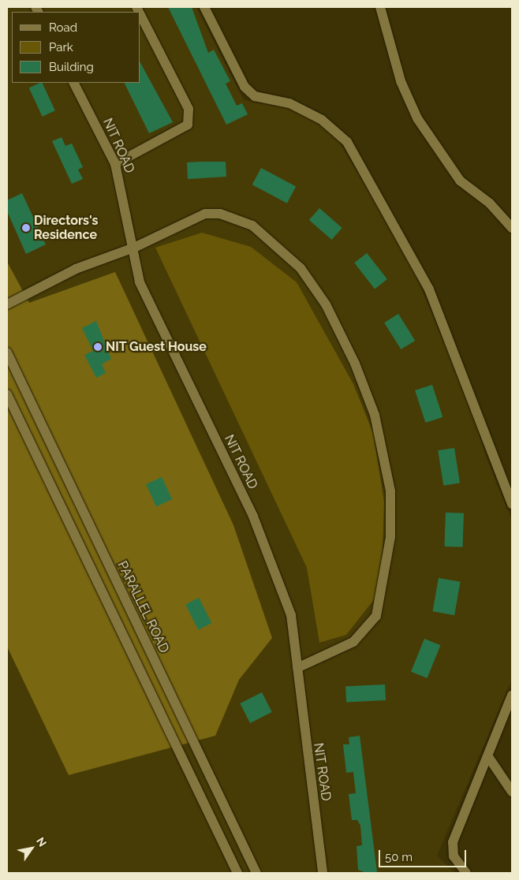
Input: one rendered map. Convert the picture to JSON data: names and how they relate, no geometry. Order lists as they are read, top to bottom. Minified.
{"streets":{"street":["NIT ROAD","PARALLEL ROAD"]},"places":["Directors's Residence","NIT Guest House"],"legend":["Road","Park","Building"],"scale_bar":"50 m","north":"top right"}
